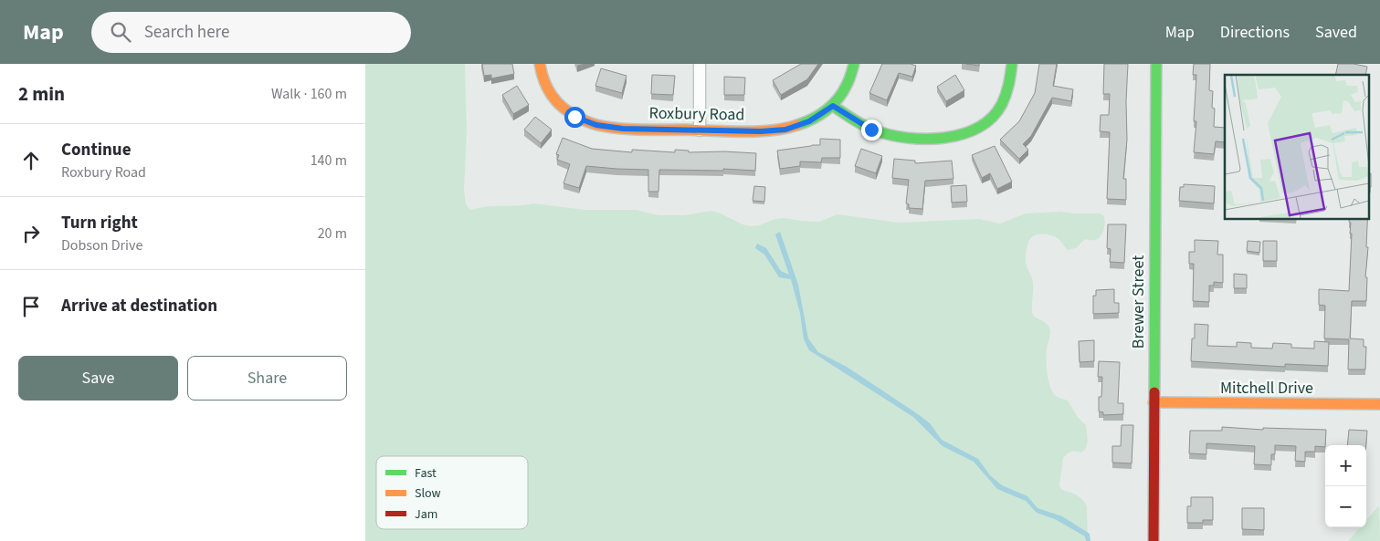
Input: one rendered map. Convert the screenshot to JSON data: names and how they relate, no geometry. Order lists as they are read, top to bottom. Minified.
{"streets":{"street":["Roxbury Road","Brewer Street","Mitchell Drive"]},"crossings":[["Brewer Street","Mitchell Drive"]],"legend":["Fast","Slow","Jam"],"page":{"header":"Map","search":"Search here","nav":["Map","Directions","Saved"],"heading":["2 min","Walk · 160 m"],"list":[["Continue","Roxbury Road","140 m"],["Turn right","Dobson Drive","20 m"],"Arrive at destination"],"buttons":["Save","Share"],"map_buttons":["+","−"]}}
